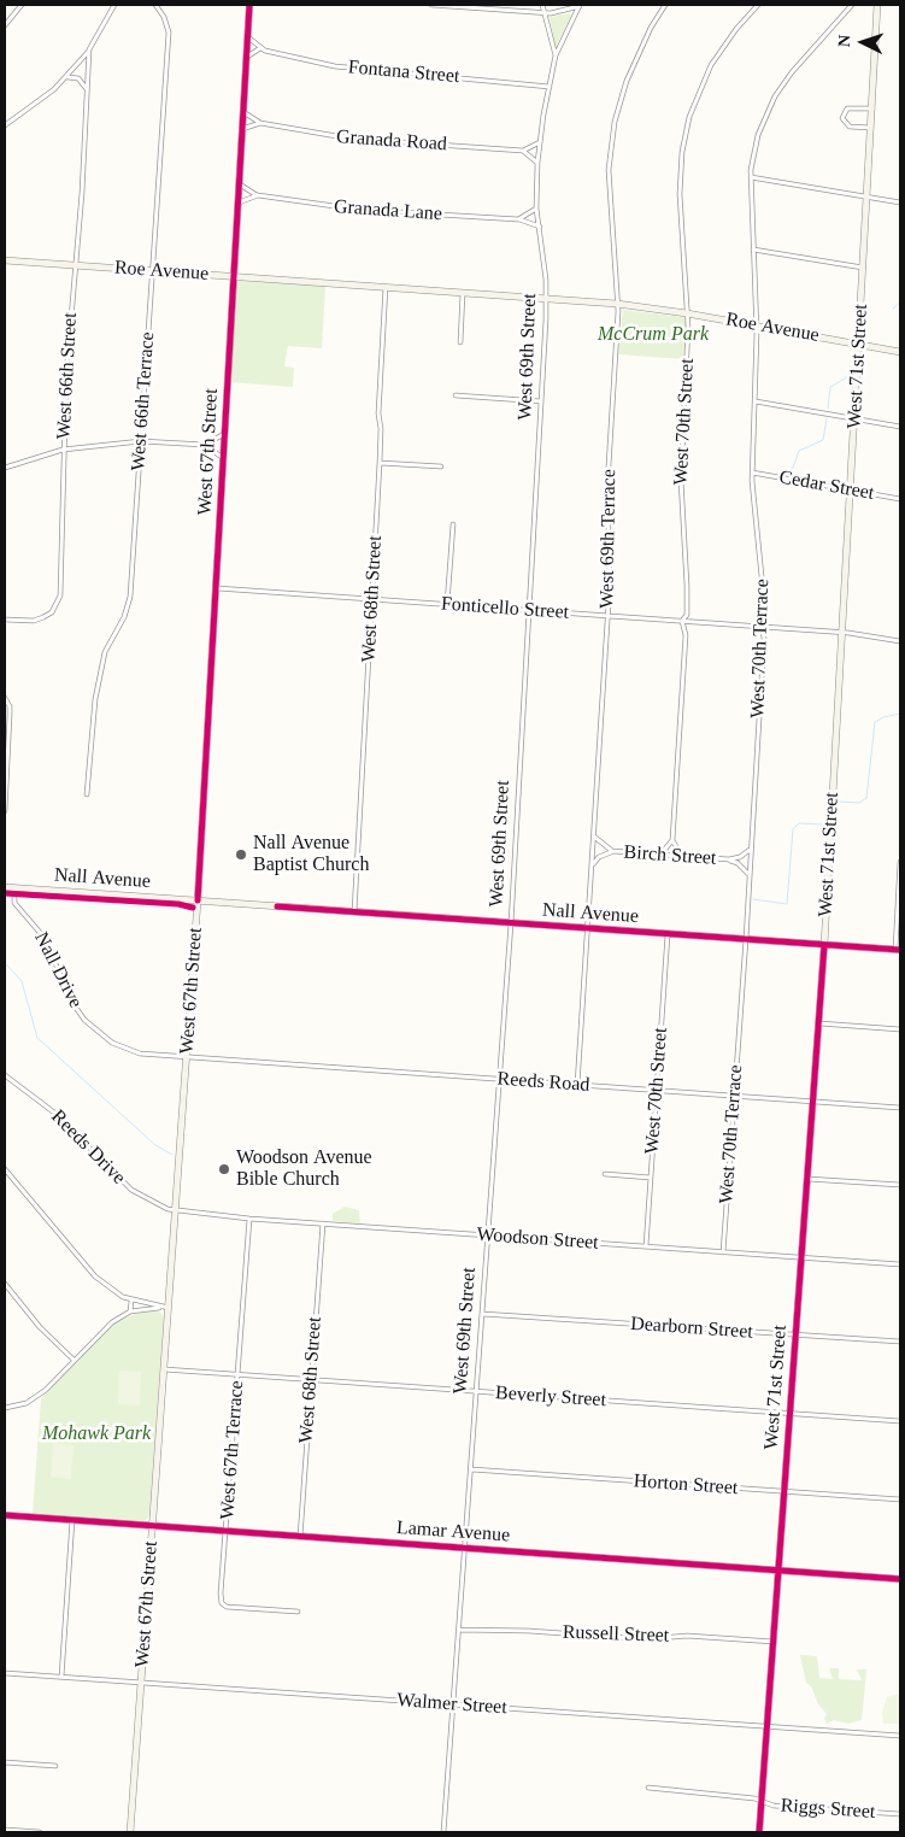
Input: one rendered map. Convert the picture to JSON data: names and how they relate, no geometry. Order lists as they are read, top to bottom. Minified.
{"streets":{"street":["Fontana Street","Granada Road","Granada Lane","Roe Avenue","West 69th Street","West 71st Street","West 66th Street","West 66th Terrace","West 70th Street","West 67th Street","Cedar Street","West 69th Terrace","West 68th Street","Fonticello Street","West 70th Terrace","Birch Street","Nall Avenue","Nall Drive","Reeds Road","Reeds Drive","Woodson Street","Dearborn Street","Beverly Street","West 67th Terrace","Horton Street","Lamar Avenue","Russell Street","Walmer Street","Riggs Street"]},"crossings":[["Fontana Street","West 69th Street"],["Fontana Street","West 67th Street"],["Granada Road","West 67th Street"],["Granada Lane","West 69th Street"],["Granada Lane","West 67th Street"],["Roe Avenue","West 69th Street"],["Roe Avenue","West 71st Street"],["Roe Avenue","West 66th Street"],["Roe Avenue","West 66th Terrace"],["Roe Avenue","West 70th Street"],["Roe Avenue","West 67th Street"],["Roe Avenue","West 69th Terrace"],["Roe Avenue","West 68th Street"],["Roe Avenue","West 70th Terrace"],["West 69th Street","Fonticello Street"],["West 69th Street","Nall Avenue"],["West 69th Street","Reeds Road"],["West 69th Street","Woodson Street"],["West 69th Street","Dearborn Street"],["West 69th Street","Beverly Street"],["West 69th Street","Horton Street"],["West 69th Street","Lamar Avenue"],["West 69th Street","Russell Street"],["West 69th Street","Walmer Street"],["West 71st Street","Cedar Street"],["West 71st Street","Fonticello Street"],["West 71st Street","Nall Avenue"],["West 71st Street","Reeds Road"],["West 71st Street","Woodson Street"],["West 71st Street","Dearborn Street"],["West 71st Street","Beverly Street"],["West 71st Street","Horton Street"],["West 71st Street","Lamar Avenue"],["West 71st Street","Russell Street"],["West 71st Street","Walmer Street"],["West 71st Street","Riggs Street"],["West 70th Street","Fonticello Street"],["West 70th Street","Nall Avenue"],["West 70th Street","Reeds Road"],["West 70th Street","Woodson Street"],["West 67th Street","Fonticello Street"],["West 67th Street","Nall Avenue"],["West 67th Street","Nall Drive"],["West 67th Street","Reeds Road"],["West 67th Street","Reeds Drive"],["West 67th Street","Woodson Street"],["West 67th Street","Beverly Street"],["West 67th Street","Lamar Avenue"],["West 67th Street","Walmer Street"],["Cedar Street","West 70th Terrace"],["West 69th Terrace","Fonticello Street"],["West 69th Terrace","Birch Street"],["West 69th Terrace","Nall Avenue"],["West 69th Terrace","Reeds Road"],["West 68th Street","Fonticello Street"],["West 68th Street","Nall Avenue"],["West 68th Street","Woodson Street"],["West 68th Street","Beverly Street"],["West 68th Street","Lamar Avenue"],["Fonticello Street","West 70th Terrace"],["West 70th Terrace","Birch Street"],["West 70th Terrace","Nall Avenue"],["West 70th Terrace","Reeds Road"],["West 70th Terrace","Woodson Street"],["Nall Avenue","Nall Drive"],["Nall Drive","Reeds Road"],["Reeds Drive","Woodson Street"],["Woodson Street","West 67th Terrace"],["Beverly Street","West 67th Terrace"],["West 67th Terrace","Lamar Avenue"]],"parks":["McCrum Park","Mohawk Park"],"places":["Nall Avenue Baptist Church","Woodson Avenue Bible Church"],"north":"left"}
